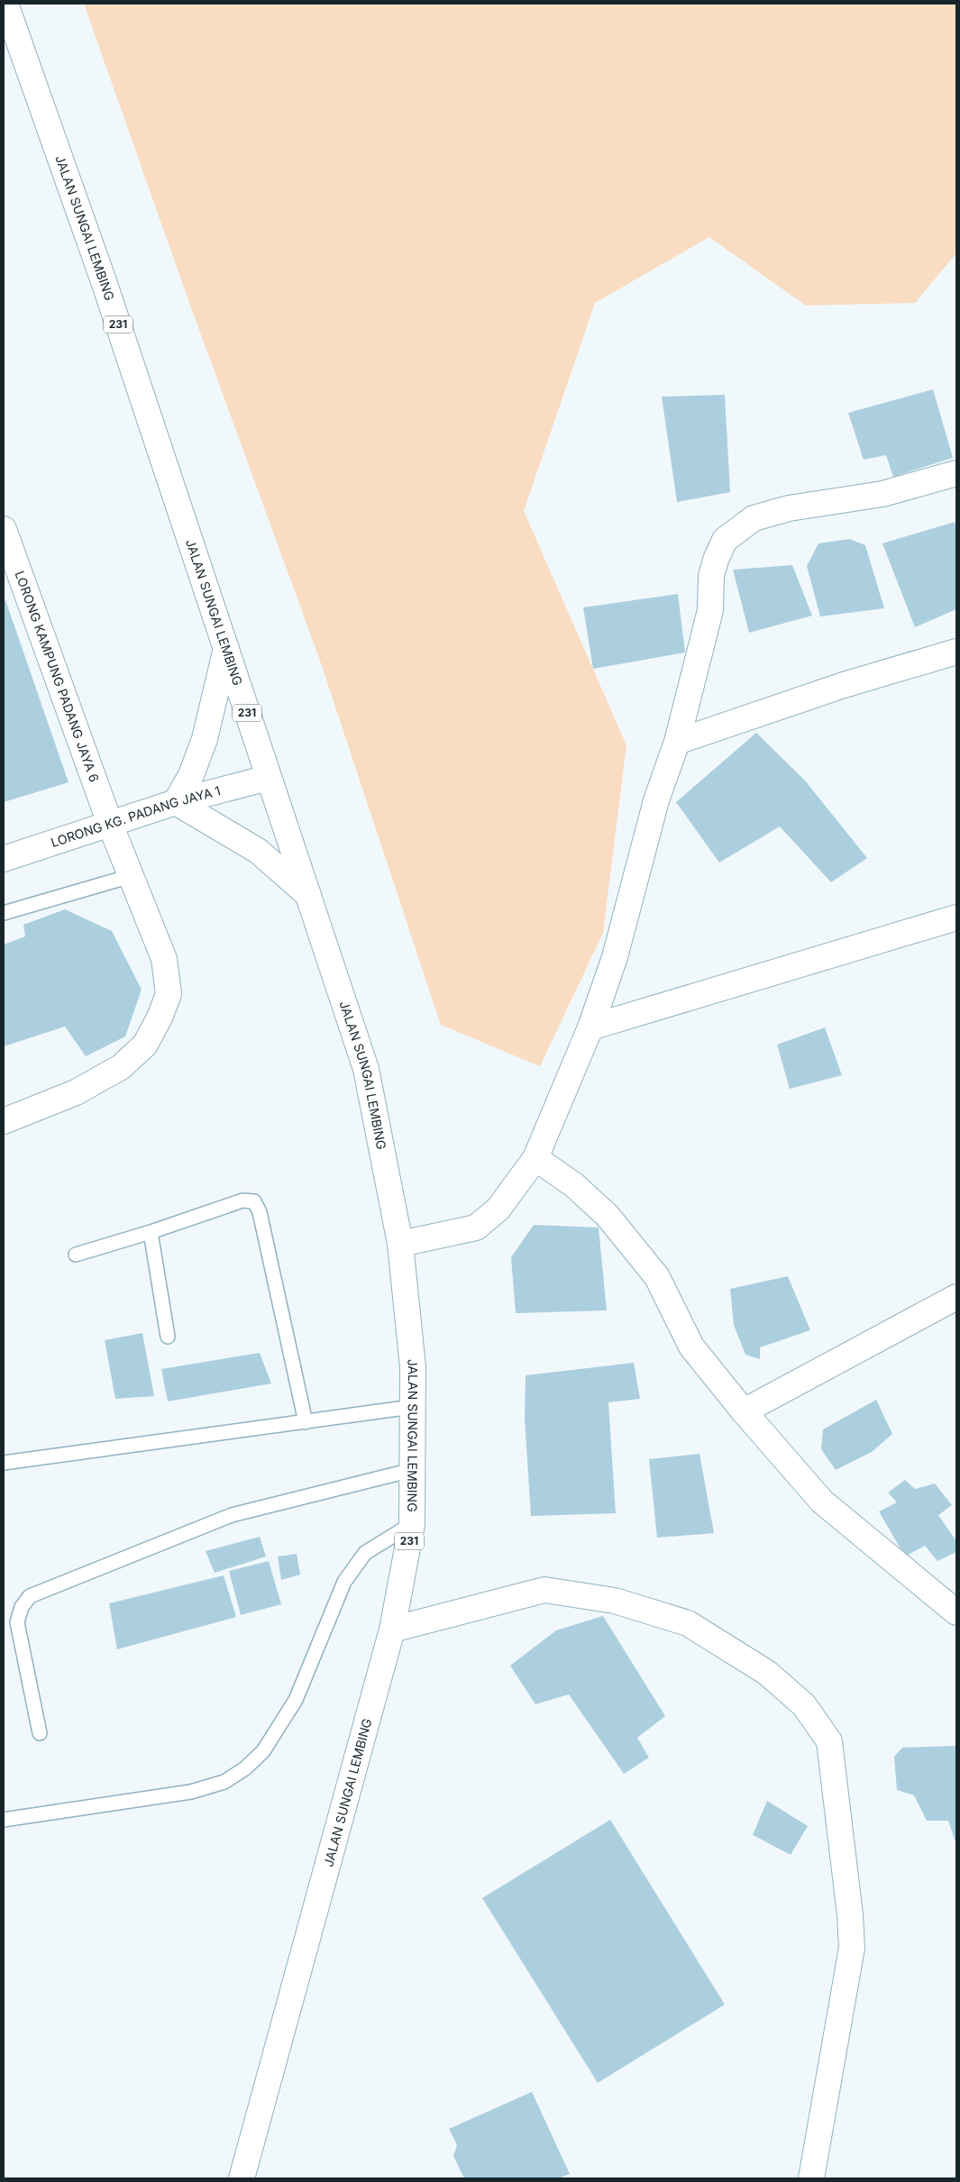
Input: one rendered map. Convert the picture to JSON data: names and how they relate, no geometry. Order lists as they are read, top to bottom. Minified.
{"streets":{"street":["JALAN SUNGAI LEMBING","231","LORONG KAMPUNG PADANG JAYA 6","LORONG KG. PADANG JAYA 1"]},"crossings":[["JALAN SUNGAI LEMBING","LORONG KG. PADANG JAYA 1"],["LORONG KAMPUNG PADANG JAYA 6","LORONG KG. PADANG JAYA 1"]]}
